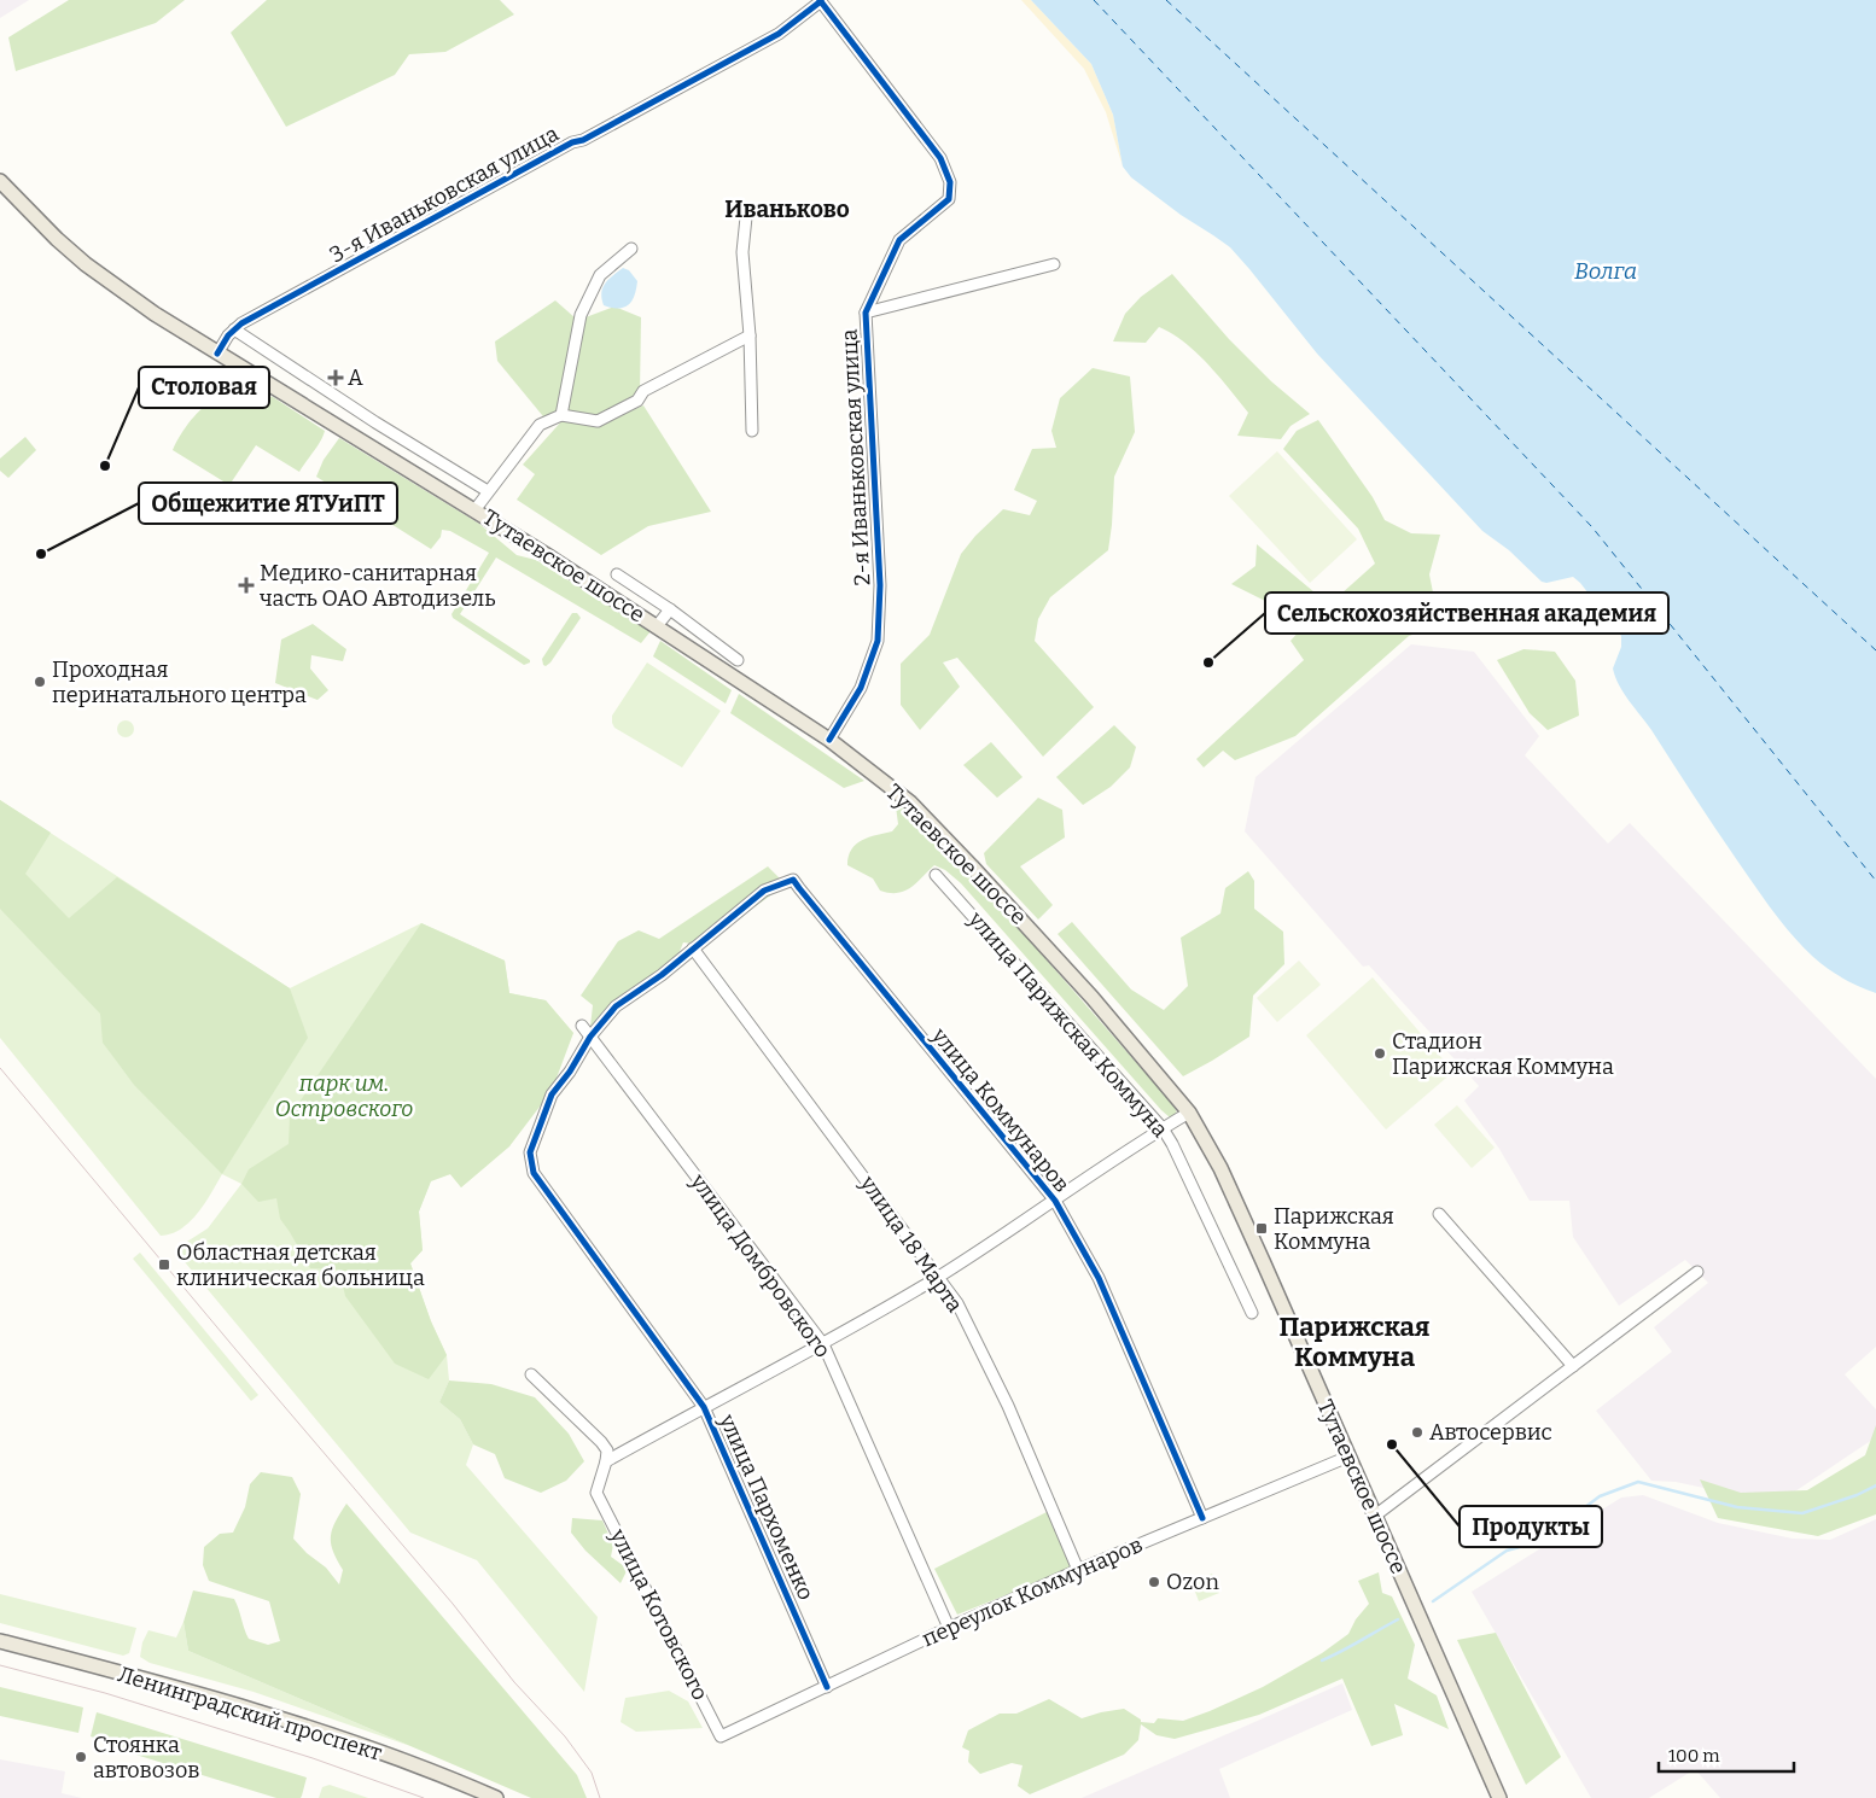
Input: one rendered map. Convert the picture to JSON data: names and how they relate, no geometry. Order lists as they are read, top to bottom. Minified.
{"streets":{"main road":["Тутаевское шоссе","Ленинградский проспект"],"street":["3-я Иваньковская улица","2-я Иваньковская улица","улица Парижская Коммуна","улица Коммунаров","улица 18 Марта","улица Домбровского","улица Пархоменко","переулок Коммунаров","улица Котовского"]},"crossings":[["3-я Иваньковская улица","2-я Иваньковская улица"],["3-я Иваньковская улица","Тутаевское шоссе"],["2-я Иваньковская улица","Тутаевское шоссе"],["Тутаевское шоссе","переулок Коммунаров"],["улица Коммунаров","улица 18 Марта"],["улица Коммунаров","переулок Коммунаров"],["улица 18 Марта","переулок Коммунаров"],["улица Домбровского","улица Пархоменко"],["улица Домбровского","переулок Коммунаров"],["улица Пархоменко","переулок Коммунаров"],["переулок Коммунаров","улица Котовского"]],"districts":["Иваньково","Парижская Коммуна"],"water":["Волга"],"parks":["парк им. Островского"],"places":{"health":["А","Медико-санитарная часть ОАО Автодизель"],"other":["Столовая","Общежитие ЯТУиПТ","Сельскохозяйственная академия","Проходная перинатального центра","Стадион Парижская Коммуна","Автосервис","Продукты","Ozon","Стоянка автовозов"],"transit":["Парижская Коммуна","Областная детская клиническая больница"]},"scale_bar":"100 m"}
